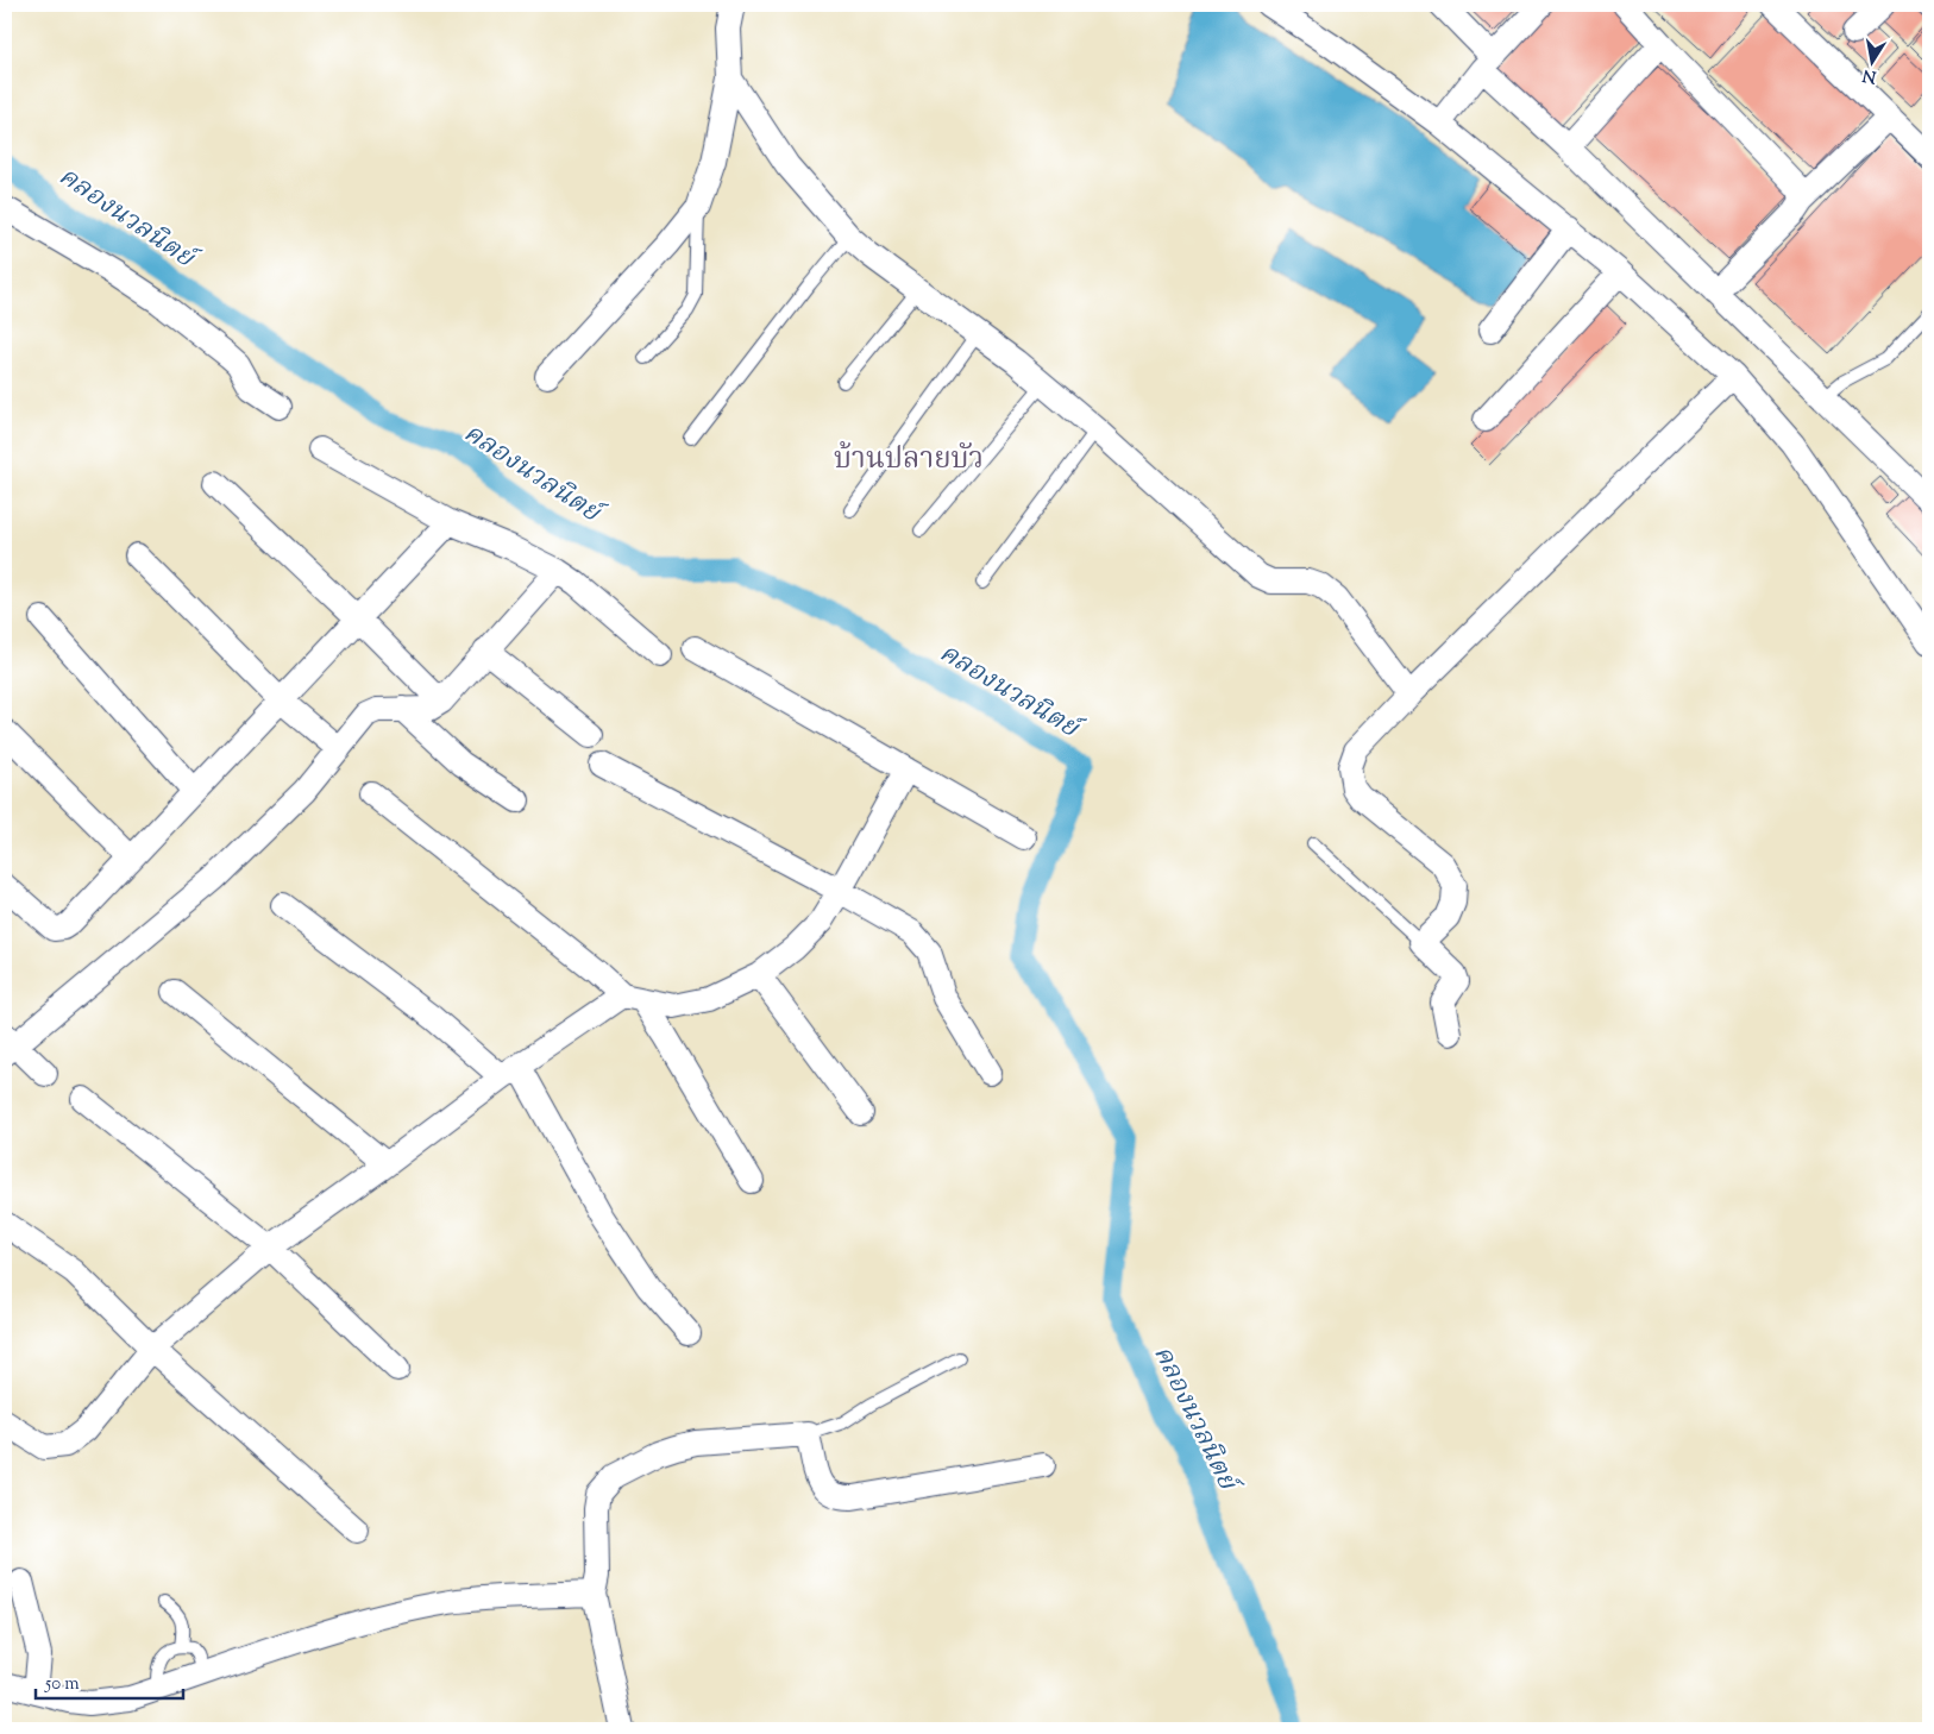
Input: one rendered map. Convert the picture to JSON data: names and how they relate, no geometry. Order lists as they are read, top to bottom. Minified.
{"districts":["บ้านปลายบัว"],"water":["คลองนวลนิตย์"],"scale_bar":"50 m","north":"bottom"}
